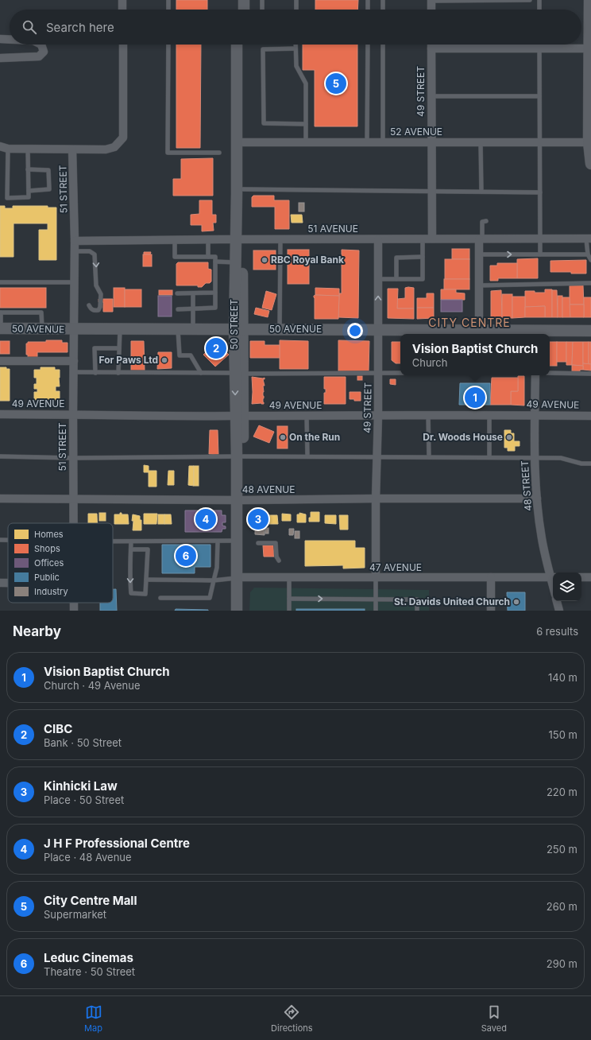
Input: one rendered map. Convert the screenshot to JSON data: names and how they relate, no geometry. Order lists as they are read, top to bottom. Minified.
{"streets":{"main road":["50 STREET","50 AVENUE"],"street":["49 STREET","52 AVENUE","51 STREET","51 AVENUE","49 AVENUE","48 STREET","48 AVENUE","47 AVENUE"]},"crossings":[["49 STREET","52 AVENUE"],["49 STREET","51 AVENUE"],["49 STREET","50 AVENUE"],["49 STREET","49 AVENUE"],["49 STREET","48 AVENUE"],["49 STREET","47 AVENUE"],["52 AVENUE","50 STREET"],["51 STREET","51 AVENUE"],["51 STREET","50 AVENUE"],["51 STREET","49 AVENUE"],["51 STREET","48 AVENUE"],["51 AVENUE","50 STREET"],["50 STREET","50 AVENUE"],["50 STREET","49 AVENUE"],["50 STREET","48 AVENUE"],["50 STREET","47 AVENUE"],["49 AVENUE","48 STREET"],["48 STREET","48 AVENUE"],["48 STREET","47 AVENUE"]],"districts":["CITY CENTRE"],"places":["RBC Royal Bank","For Paws Ltd","On the Run","Dr. Woods House","St. Davids United Church"],"legend":["Homes","Shops","Offices","Public","Industry"],"page":{"search":"Search here","pins":["5","2","1","3","4","6"],"popup":["Vision Baptist Church","Church"],"heading":["Nearby","6 results"],"list":[{"mark":"1","name":"Vision Baptist Church","note":"Church · 49 Avenue","value":"140 m"},{"mark":"2","name":"CIBC","note":"Bank · 50 Street","value":"150 m"},{"mark":"3","name":"Kinhicki Law","note":"Place · 50 Street","value":"220 m"},{"mark":"4","name":"J H F Professional Centre","note":"Place · 48 Avenue","value":"250 m"},{"mark":"5","name":"City Centre Mall","note":"Supermarket","value":"260 m"},{"mark":"6","name":"Leduc Cinemas","note":"Theatre · 50 Street","value":"290 m"}],"nav":["Map","Directions","Saved"]}}
